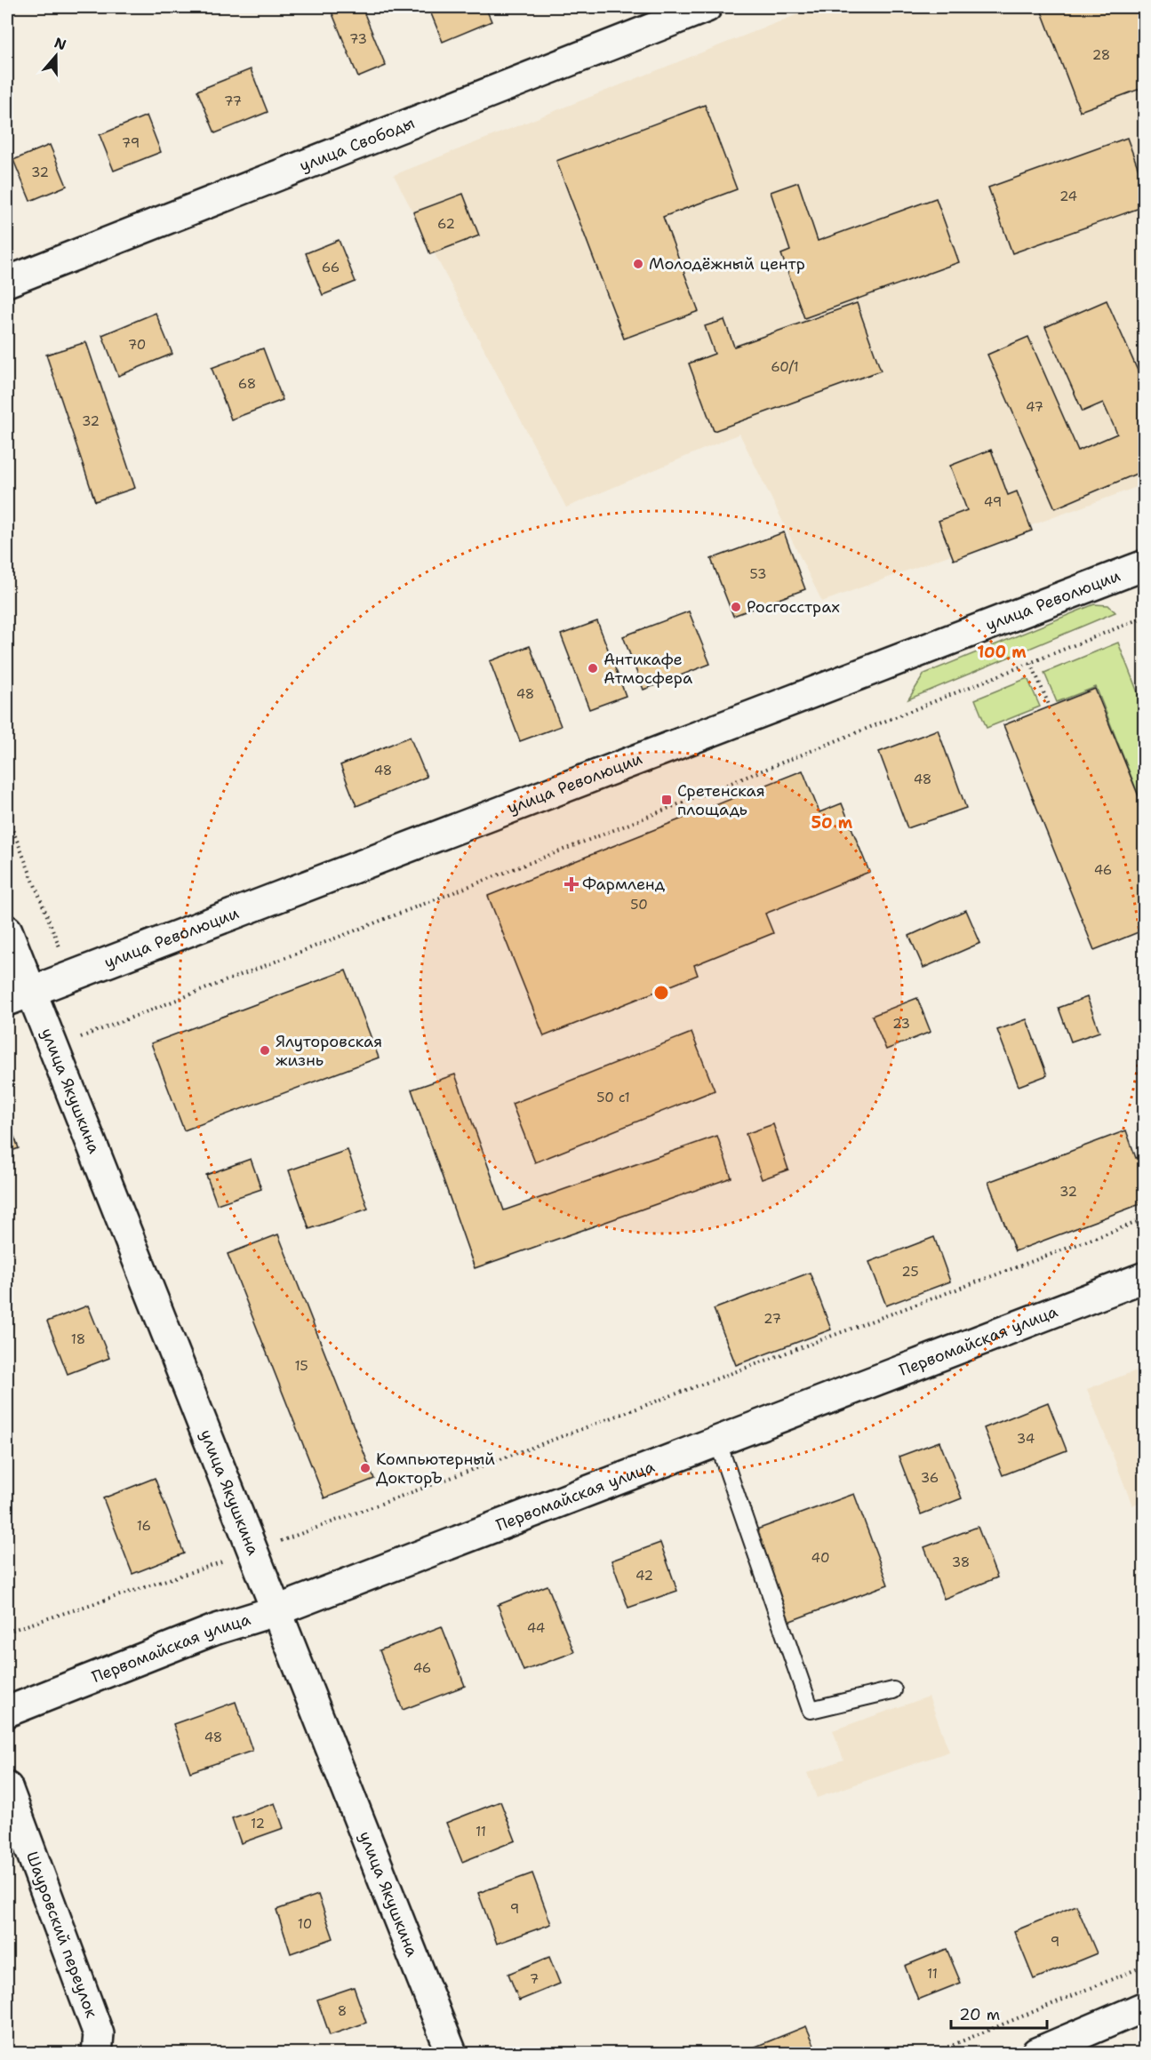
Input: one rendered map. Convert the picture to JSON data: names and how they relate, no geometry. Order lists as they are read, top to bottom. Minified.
{"streets":{"street":["улица Свободы","улица Революции","улица Якушкина","Первомайская улица","Шауровский переулок"]},"crossings":[["улица Революции","улица Якушкина"],["улица Якушкина","Первомайская улица"]],"places":{"other":["Молодёжный центр","Росгосстрах","Антикафе Атмосфера","Ялуторовская жизнь","Компьютерный ДокторЪ"],"transit":["Сретенская площадь"],"health":["Фармленд"]},"house_numbers":["73","28","77","79","32","24","62","66","70","60/1","68","47","32","49","53","48","48","48","46","50","23","50 с1","32","25","27","18","15","34","36","16","40","38","42","44","46","48","12","11","9","10","9","11","7","8"],"scale_bar":"20 m","north":"top","rings":["100 m","50 m"]}
